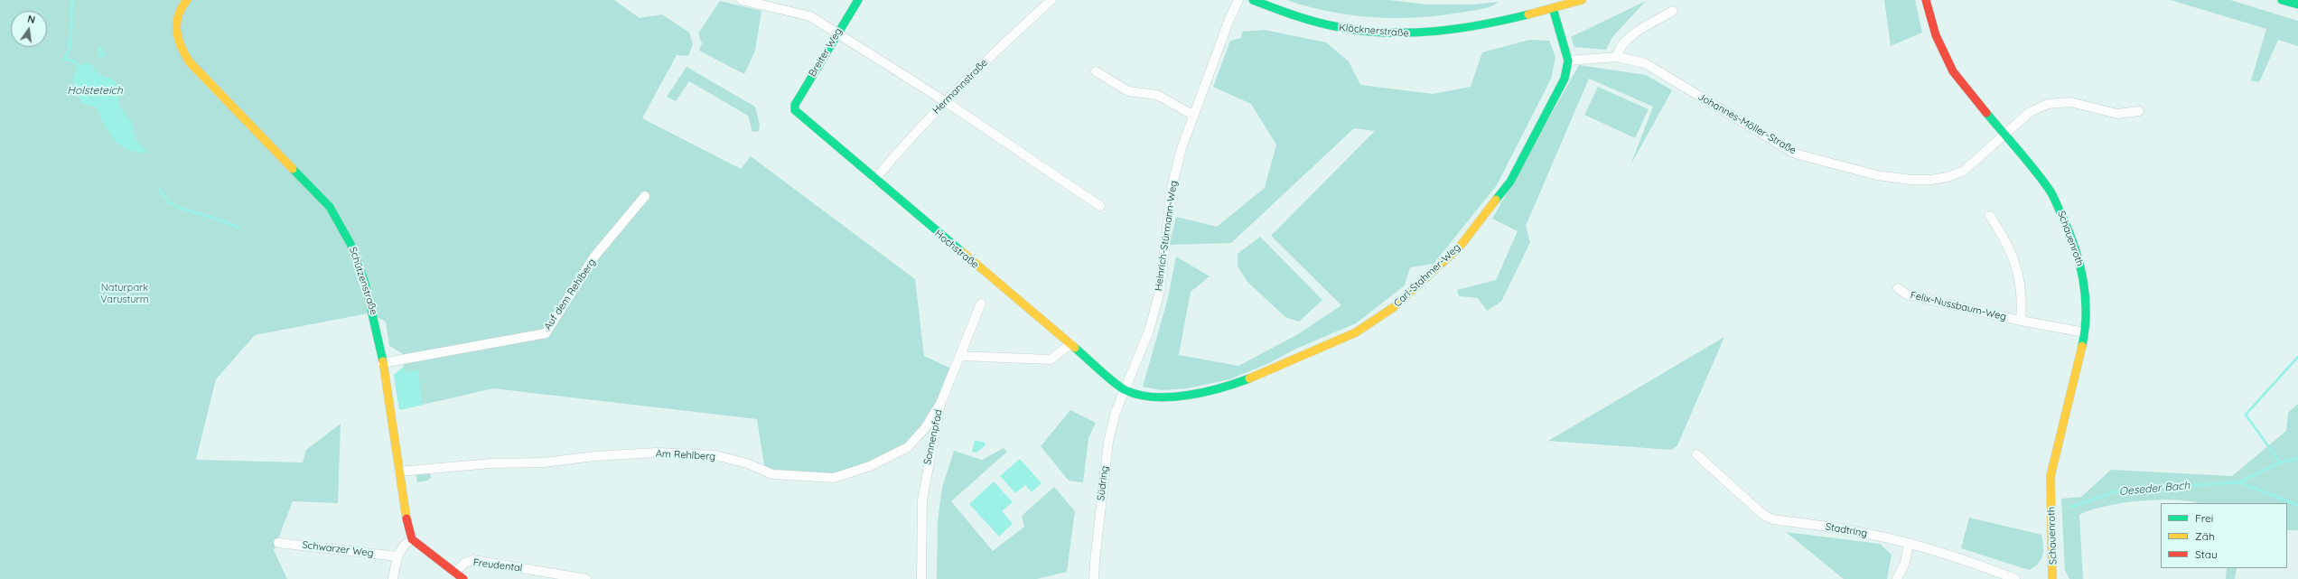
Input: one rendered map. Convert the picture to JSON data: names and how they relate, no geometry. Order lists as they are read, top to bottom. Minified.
{"streets":{"street":["Klöcknerstraße","Breiter Weg","Hermannstraße","Johannes-Möller-Straße","Heinrich-Stürmann-Weg","Schauenroth","Hochstraße","Carl-Stahmer-Weg","Schützenstraße","Auf dem Rehlberg","Felix-Nussbaum-Weg","Sonnenpfad","Am Rehlberg","Südring","Stadtring","Schwarzer Weg","Freudental"]},"crossings":[["Breiter Weg","Hochstraße"],["Hermannstraße","Hochstraße"],["Johannes-Möller-Straße","Schauenroth"],["Johannes-Möller-Straße","Carl-Stahmer-Weg"],["Heinrich-Stürmann-Weg","Hochstraße"],["Heinrich-Stürmann-Weg","Carl-Stahmer-Weg"],["Heinrich-Stürmann-Weg","Südring"],["Schauenroth","Felix-Nussbaum-Weg"],["Hochstraße","Carl-Stahmer-Weg"],["Hochstraße","Südring"],["Carl-Stahmer-Weg","Südring"],["Schützenstraße","Auf dem Rehlberg"],["Schützenstraße","Am Rehlberg"],["Sonnenpfad","Am Rehlberg"]],"water":["Holsteteich","Oeseder Bach"],"parks":["Naturpark Varusturm"],"legend":["Frei","Zäh","Stau"],"north":"top"}
